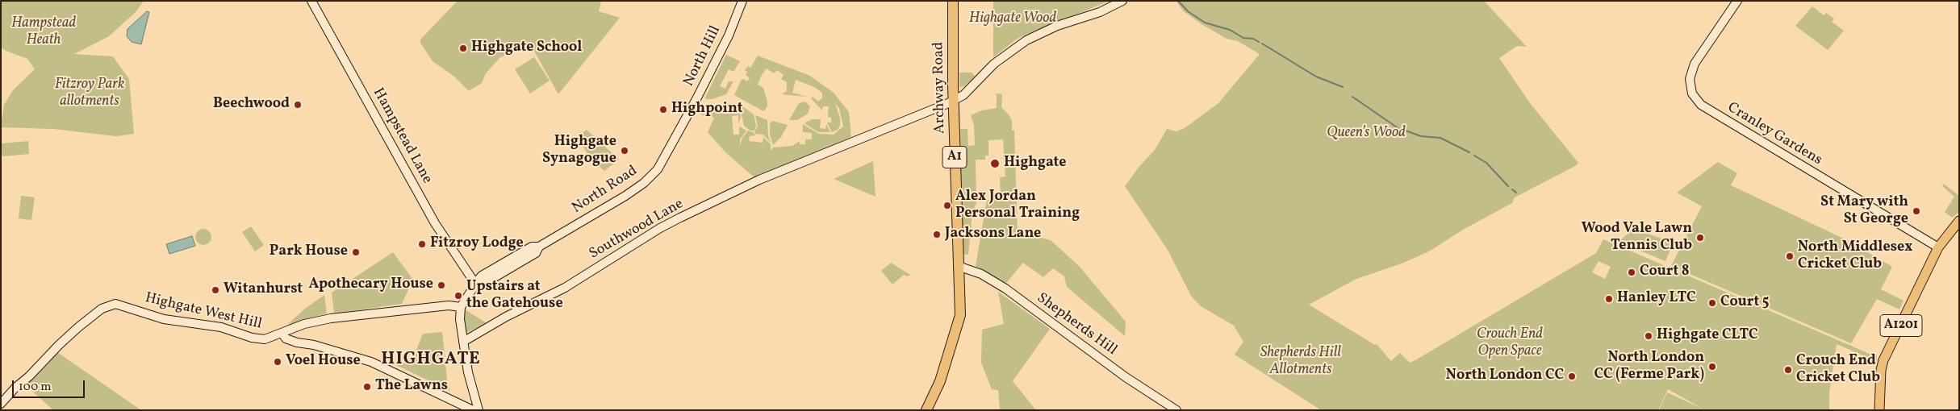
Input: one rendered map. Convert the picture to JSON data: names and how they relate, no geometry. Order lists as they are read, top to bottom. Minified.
{"streets":{"highway":["Archway Road","A1"],"main road":["North Hill","Cranley Gardens","Hampstead Lane","North Road","Southwood Lane","Highgate West Hill","Shepherds Hill","A1201"]},"crossings":[["North Hill","North Road"],["Archway Road","Southwood Lane"],["Archway Road","Shepherds Hill"],["Cranley Gardens","A1201"],["Hampstead Lane","North Road"]],"districts":["HIGHGATE"],"parks":["Highgate Wood","Hampstead Heath","Fitzroy Park allotments","Queen’s Wood","Crouch End Open Space","Shepherds Hill Allotments"],"places":["Highgate School","Beechwood","Highpoint","Highgate Synagogue","Highgate","Alex Jordan Personal Training","St Mary with St George","Jacksons Lane","Wood Vale Lawn Tennis Club","Fitzroy Lodge","Park House","North Middlesex Cricket Club","Court 8","Apothecary House","Witanhurst","Upstairs at the Gatehouse","Hanley LTC","Court 5","Highgate CLTC","Voel House","North London CC (Ferme Park)","Crouch End Cricket Club","North London CC","The Lawns"],"scale_bar":"100 m"}
